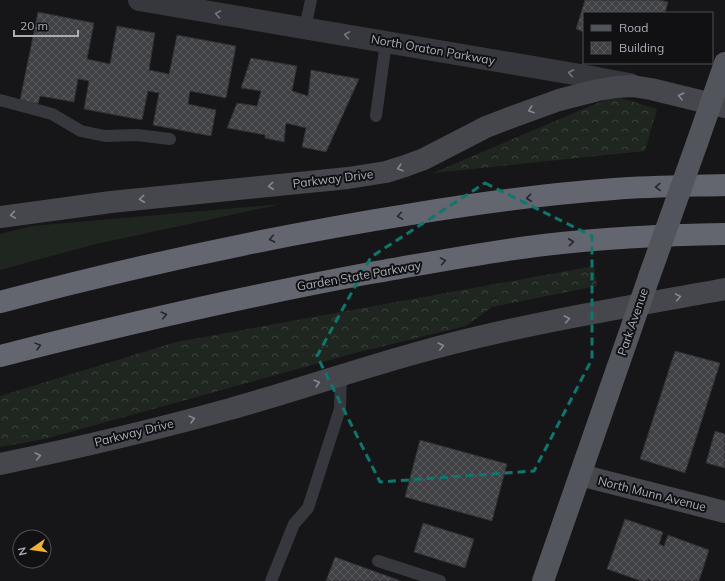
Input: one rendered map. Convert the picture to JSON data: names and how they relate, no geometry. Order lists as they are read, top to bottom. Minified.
{"streets":{"highway":["Garden State Parkway"],"main road":["North Oraton Parkway","Parkway Drive","Park Avenue","North Munn Avenue"]},"crossings":[["North Oraton Parkway","Parkway Drive"],["North Oraton Parkway","Park Avenue"],["Parkway Drive","Park Avenue"],["Park Avenue","North Munn Avenue"]],"one_way":["North Oraton Parkway"],"legend":["Road","Building"],"scale_bar":"20 m","north":"left"}
